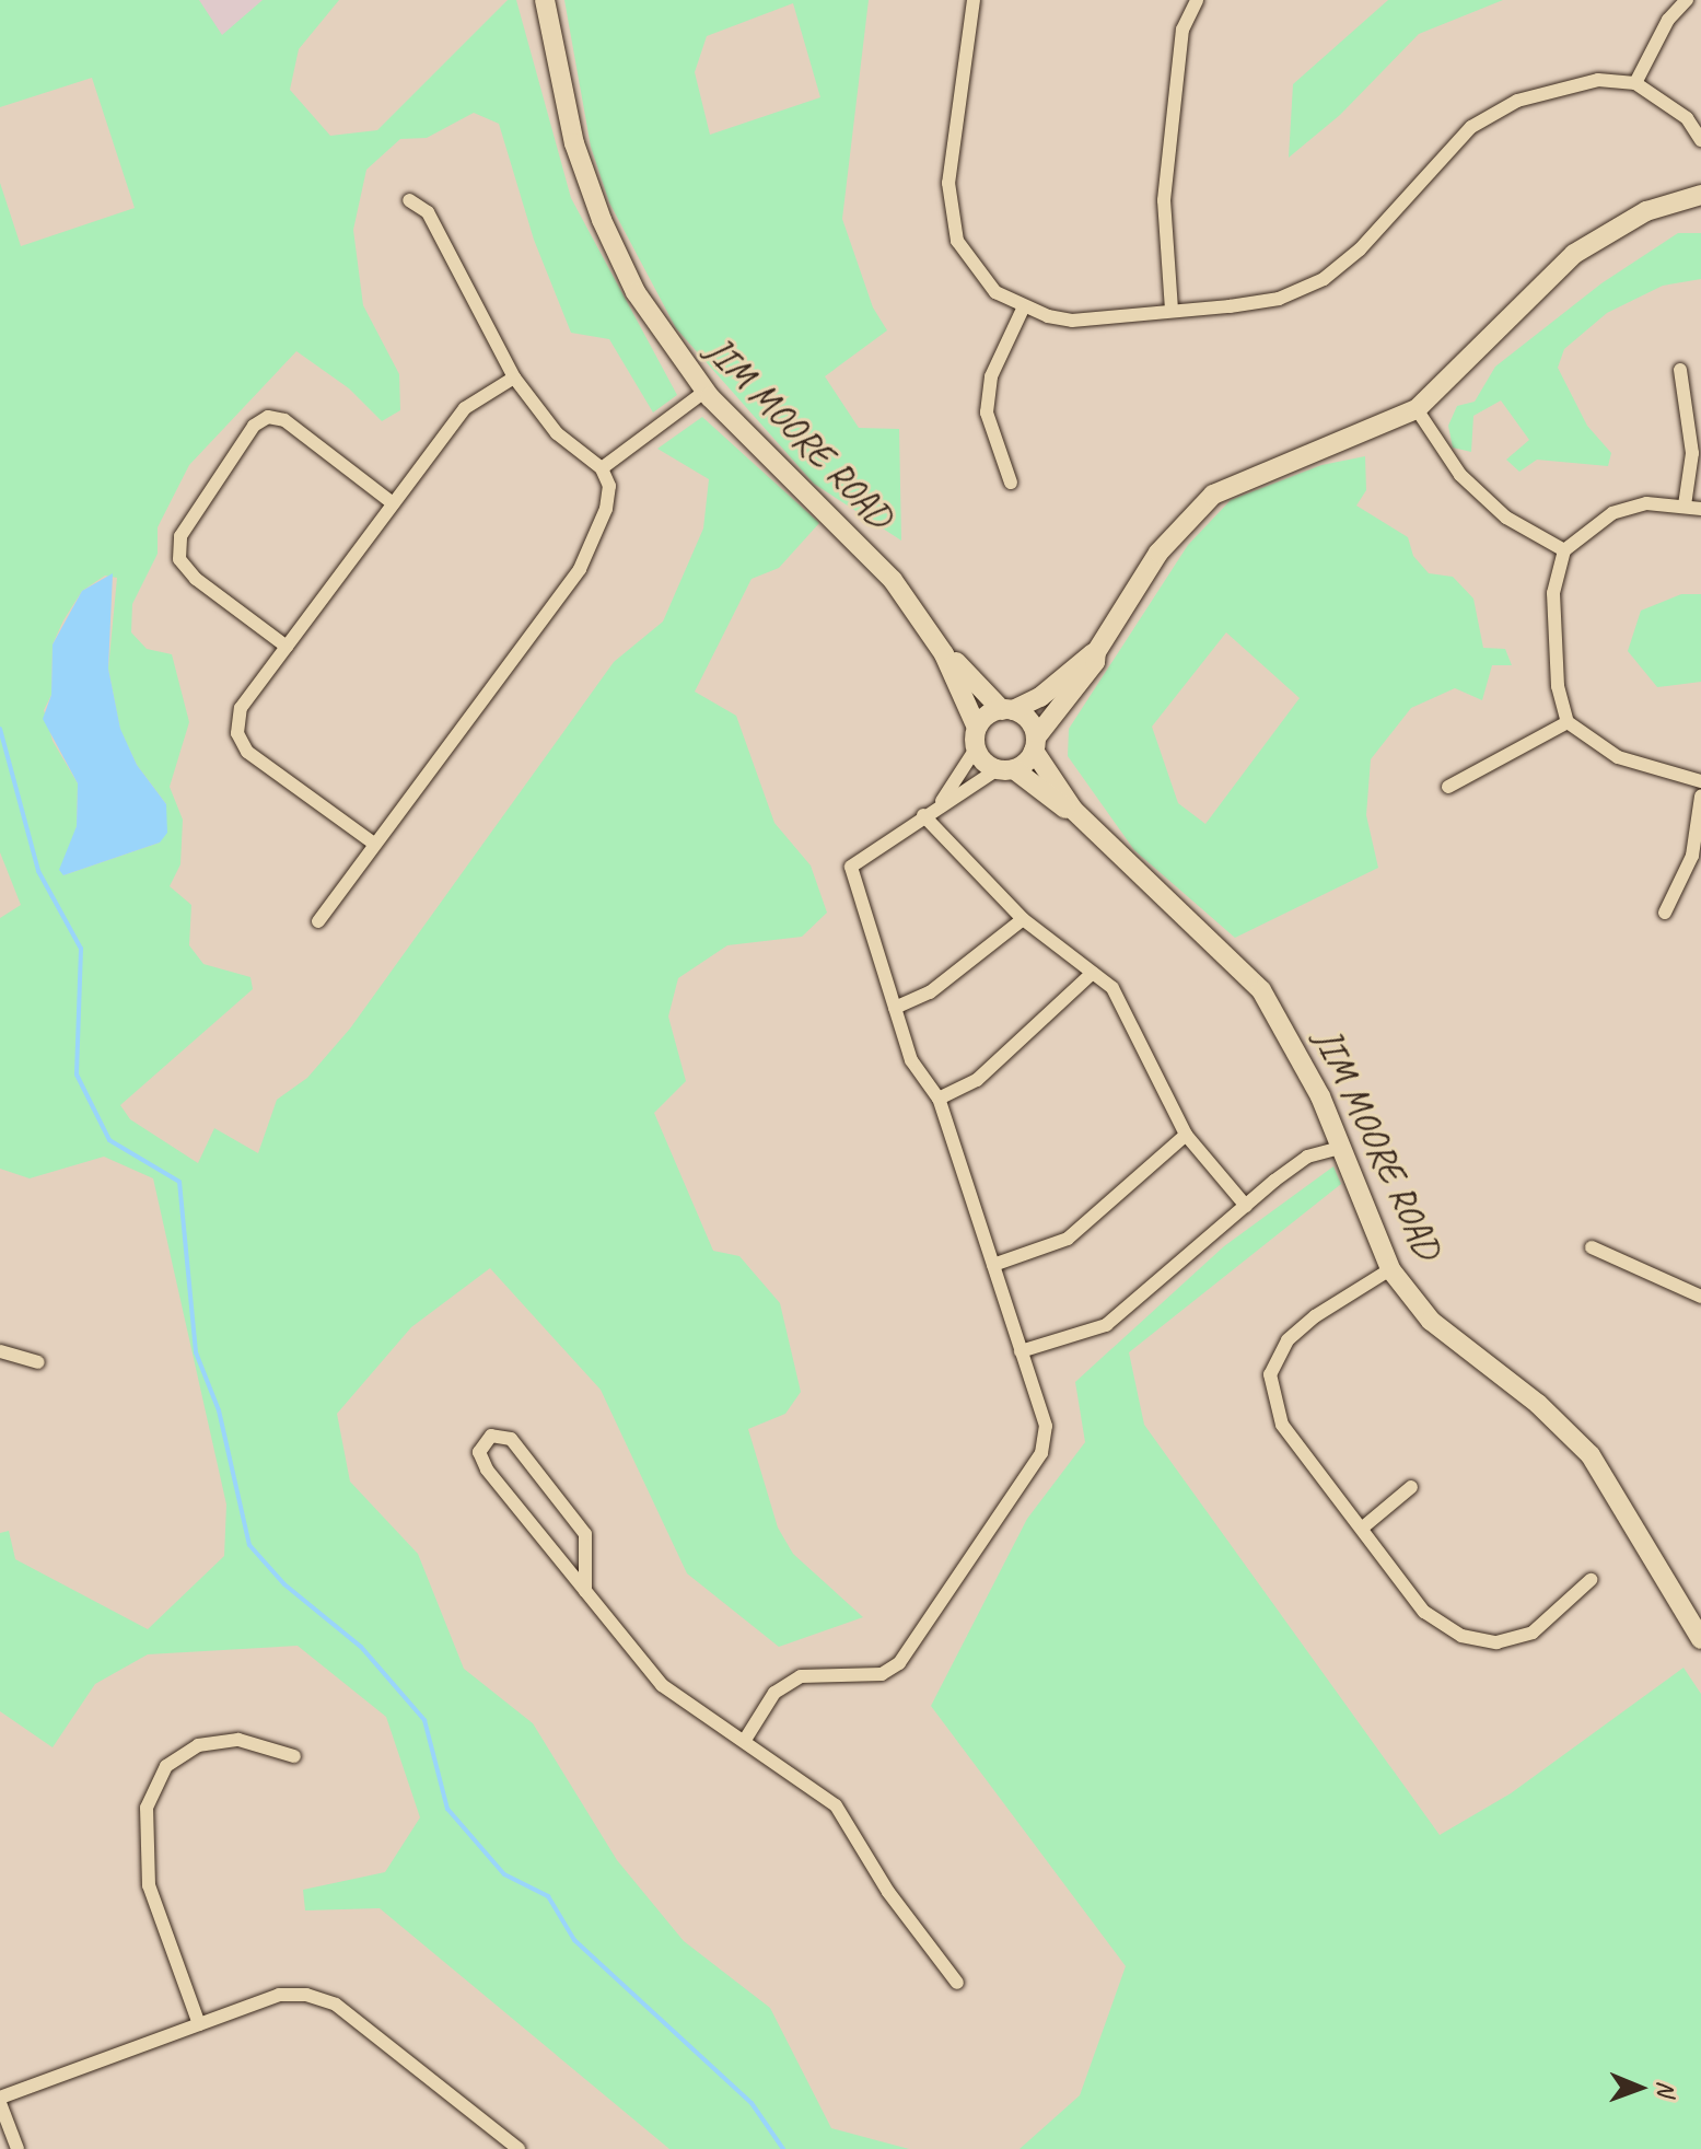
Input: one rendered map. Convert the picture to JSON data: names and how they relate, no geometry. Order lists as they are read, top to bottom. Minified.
{"streets":{"street":["JIM MOORE ROAD"]},"north":"right"}
